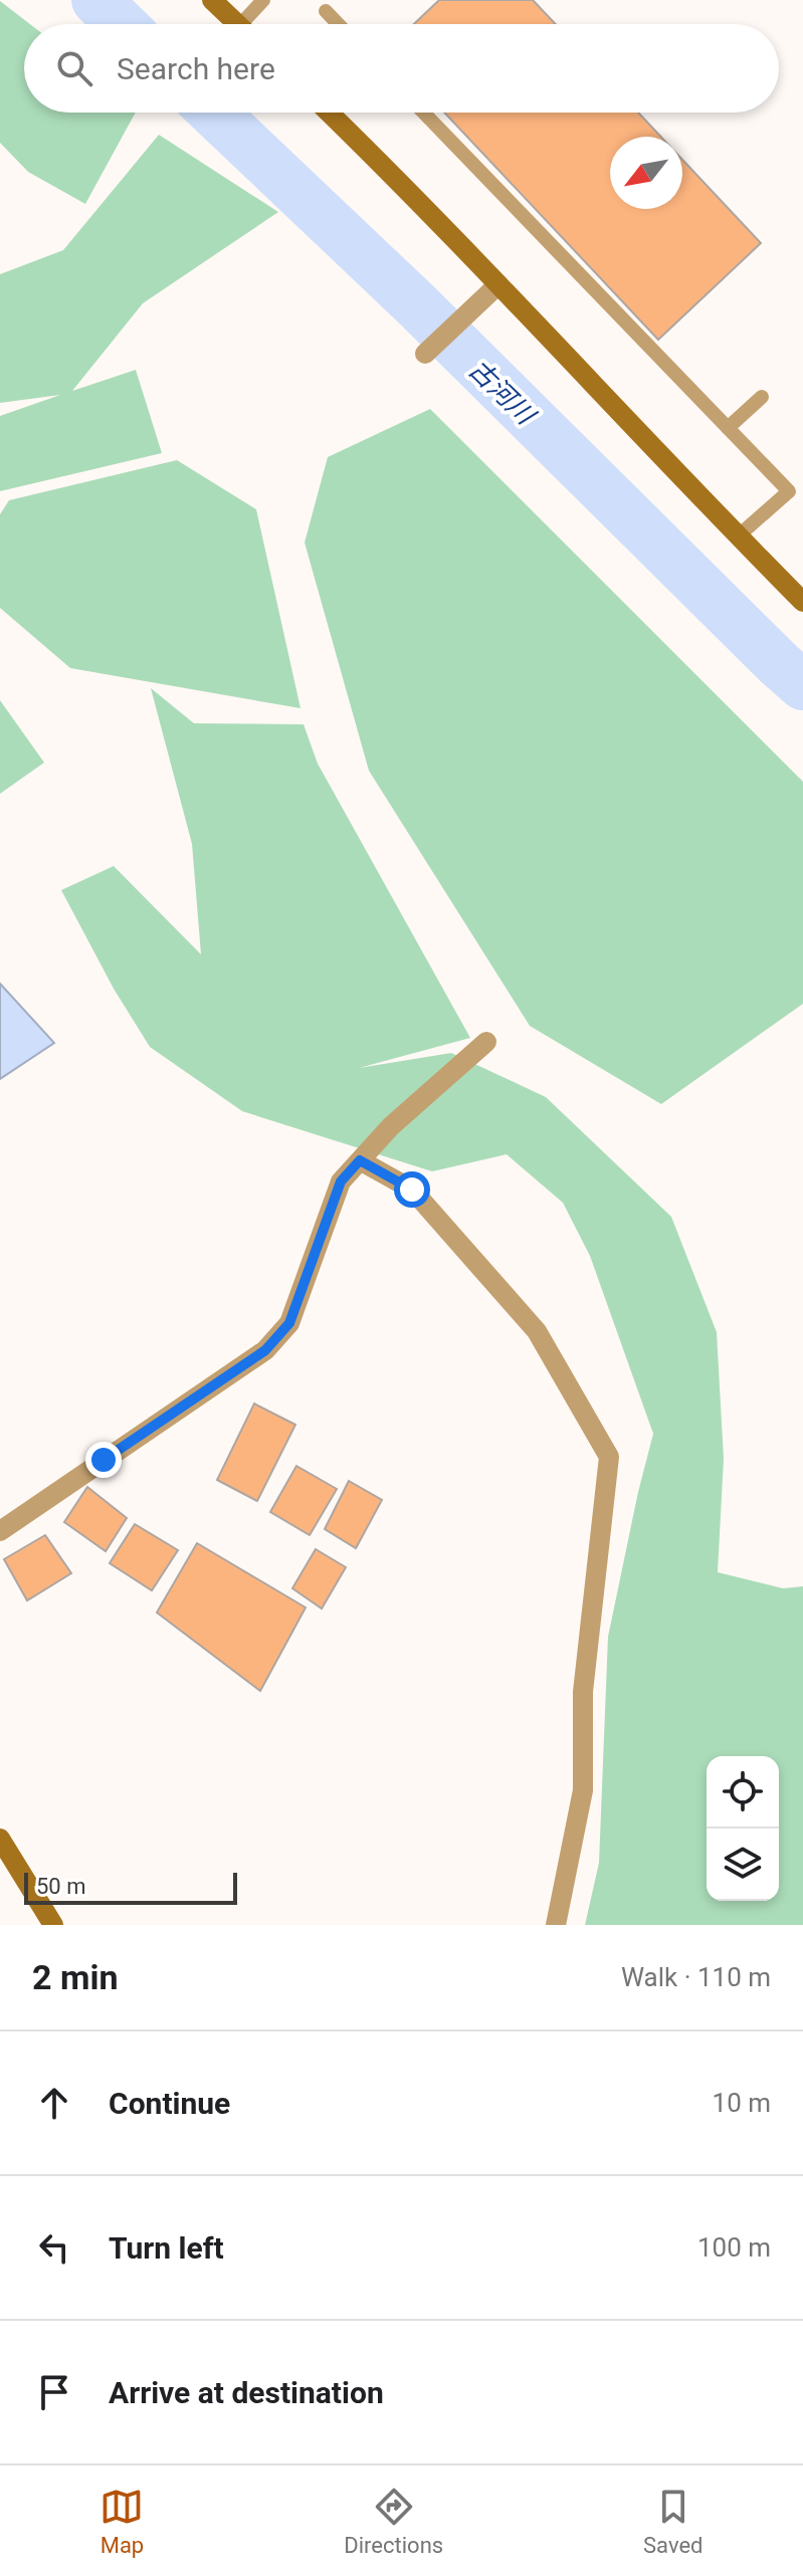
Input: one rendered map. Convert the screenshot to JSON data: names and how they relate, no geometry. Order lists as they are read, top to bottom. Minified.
{"water":["古河川"],"scale_bar":"50 m","north":"bottom left","page":{"search":"Search here","scale":"50 m","heading":["2 min","Walk · 110 m"],"list":[["Continue","10 m"],["Turn left","100 m"],"Arrive at destination"],"nav":["Map","Directions","Saved"]}}
